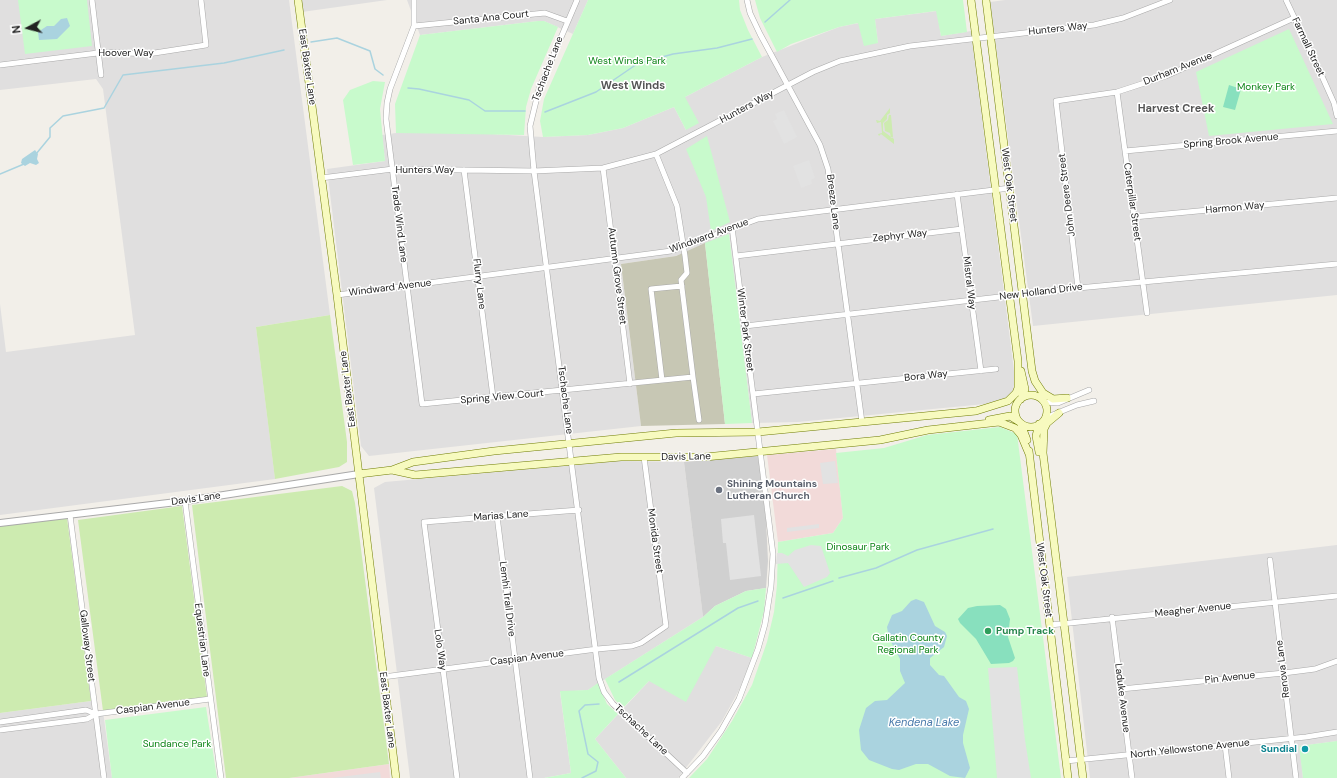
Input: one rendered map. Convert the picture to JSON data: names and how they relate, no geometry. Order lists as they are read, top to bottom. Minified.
{"streets":{"main road":["East Baxter Lane","West Oak Street","Davis Lane"],"street":["Santa Ana Court","Hunters Way","Farmall Street","Hoover Way","Tschache Lane","Durham Avenue","Spring Brook Avenue","John Deere Street","Breeze Lane","Caterpillar Street","Harmon Way","Trade Wind Lane","Windward Avenue","Zephyr Way","Autumn Grove Street","Mistral Way","Flurry Lane","New Holland Drive","Winter Park Street","Bora Way","Spring View Court","Marias Lane","Monida Street","Lemhi Trail Drive","Meagher Avenue","Equestrian Lane","Galloway Street","Lolo Way","Caspian Avenue","Renova Lane","Pin Avenue","Laduke Avenue","North Yellowstone Avenue"]},"crossings":[["Santa Ana Court","Tschache Lane"],["Santa Ana Court","Trade Wind Lane"],["Hunters Way","East Baxter Lane"],["Hunters Way","Tschache Lane"],["Hunters Way","West Oak Street"],["Hunters Way","Breeze Lane"],["Hunters Way","Trade Wind Lane"],["Hunters Way","Autumn Grove Street"],["Hunters Way","Flurry Lane"],["Farmall Street","Durham Avenue"],["East Baxter Lane","Windward Avenue"],["East Baxter Lane","Davis Lane"],["East Baxter Lane","Caspian Avenue"],["Tschache Lane","Windward Avenue"],["Tschache Lane","Winter Park Street"],["Tschache Lane","Spring View Court"],["Tschache Lane","Davis Lane"],["Tschache Lane","Marias Lane"],["Tschache Lane","Caspian Avenue"],["Durham Avenue","John Deere Street"],["Durham Avenue","Caterpillar Street"],["Spring Brook Avenue","Caterpillar Street"],["West Oak Street","Windward Avenue"],["West Oak Street","New Holland Drive"],["West Oak Street","Meagher Avenue"],["West Oak Street","North Yellowstone Avenue"],["John Deere Street","New Holland Drive"],["Breeze Lane","Windward Avenue"],["Breeze Lane","Zephyr Way"],["Breeze Lane","New Holland Drive"],["Breeze Lane","Bora Way"],["Breeze Lane","Davis Lane"],["Caterpillar Street","Harmon Way"],["Caterpillar Street","New Holland Drive"],["Trade Wind Lane","Windward Avenue"],["Trade Wind Lane","Spring View Court"],["Windward Avenue","Autumn Grove Street"],["Windward Avenue","Mistral Way"],["Windward Avenue","Flurry Lane"],["Windward Avenue","Winter Park Street"],["Zephyr Way","Mistral Way"],["Zephyr Way","Winter Park Street"],["Autumn Grove Street","Spring View Court"],["Mistral Way","New Holland Drive"],["Mistral Way","Bora Way"],["Flurry Lane","Spring View Court"],["New Holland Drive","Winter Park Street"],["Winter Park Street","Bora Way"],["Winter Park Street","Davis Lane"],["Davis Lane","Monida Street"],["Davis Lane","Equestrian Lane"],["Davis Lane","Galloway Street"],["Marias Lane","Lemhi Trail Drive"],["Marias Lane","Lolo Way"],["Monida Street","Caspian Avenue"],["Lemhi Trail Drive","Caspian Avenue"],["Meagher Avenue","Renova Lane"],["Meagher Avenue","Laduke Avenue"],["Equestrian Lane","Caspian Avenue"],["Galloway Street","Caspian Avenue"],["Lolo Way","Caspian Avenue"],["Renova Lane","Pin Avenue"],["Renova Lane","North Yellowstone Avenue"],["Pin Avenue","Laduke Avenue"],["Laduke Avenue","North Yellowstone Avenue"]],"districts":["West Winds","Harvest Creek"],"water":["Kendena Lake"],"parks":["West Winds Park","Monkey Park","Dinosaur Park","Gallatin County Regional Park","Sundance Park"],"places":["Shining Mountains Lutheran Church","Pump Track","Sundial"],"north":"left"}
